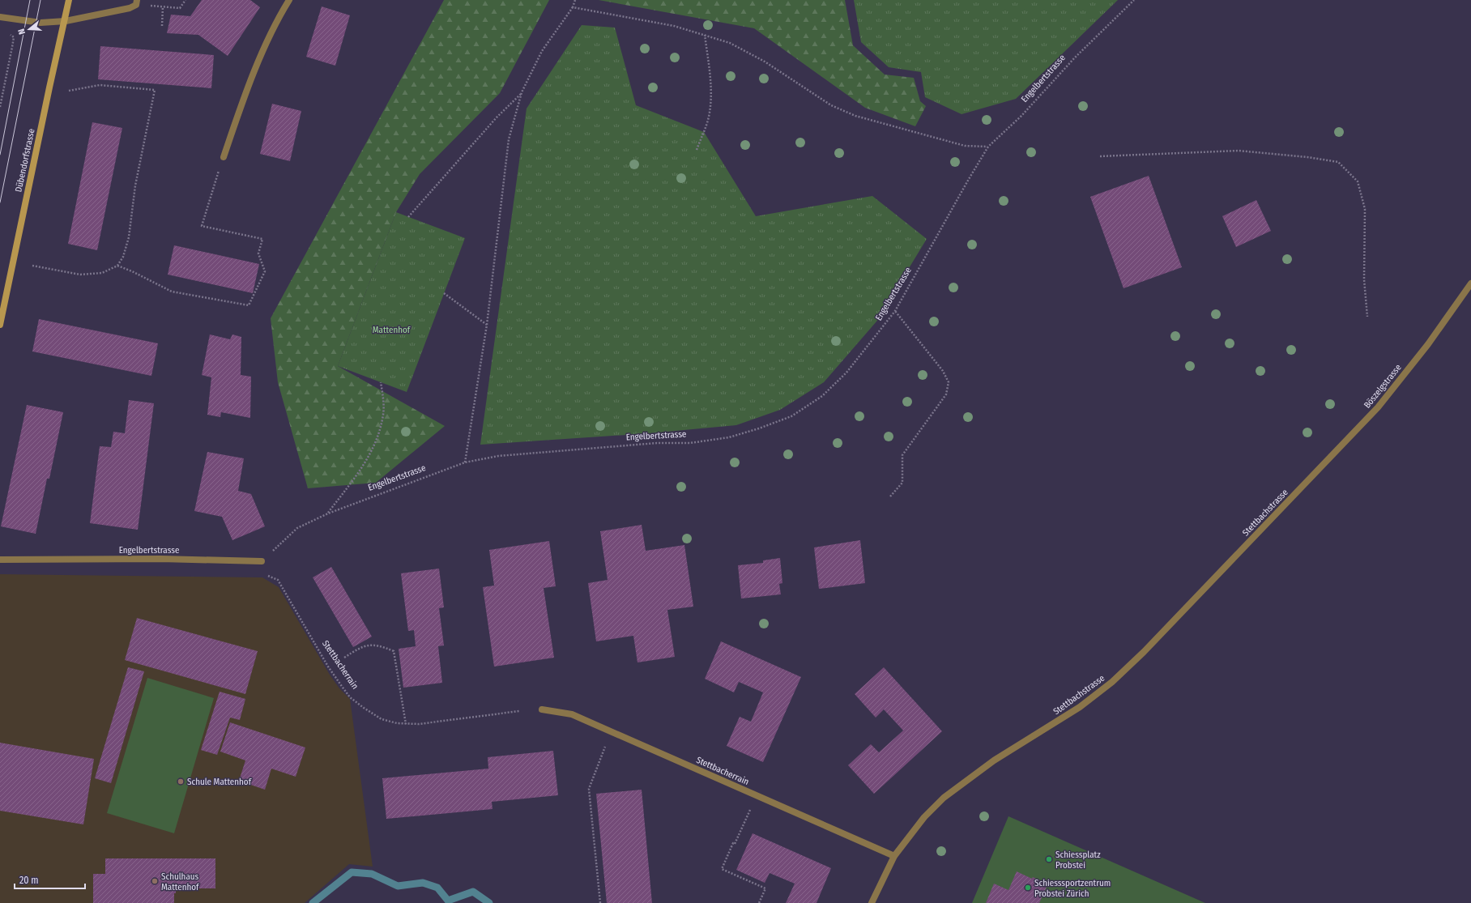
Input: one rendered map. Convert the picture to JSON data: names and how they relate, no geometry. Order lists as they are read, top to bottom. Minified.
{"streets":{"street":["Engelbertstrasse","Dübendorfstrasse","Böszelgstrasse","Stettbachstrasse","Stettbacherrain"]},"crossings":[["Engelbertstrasse","Stettbacherrain"],["Böszelgstrasse","Stettbachstrasse"],["Stettbachstrasse","Stettbacherrain"]],"parks":["Mattenhof"],"places":["Schule Mattenhof","Schiessplatz Probstei","Schulhaus Mattenhof","Schiesssportzentrum Probstei Zürich"],"scale_bar":"20 m","north":"left"}
